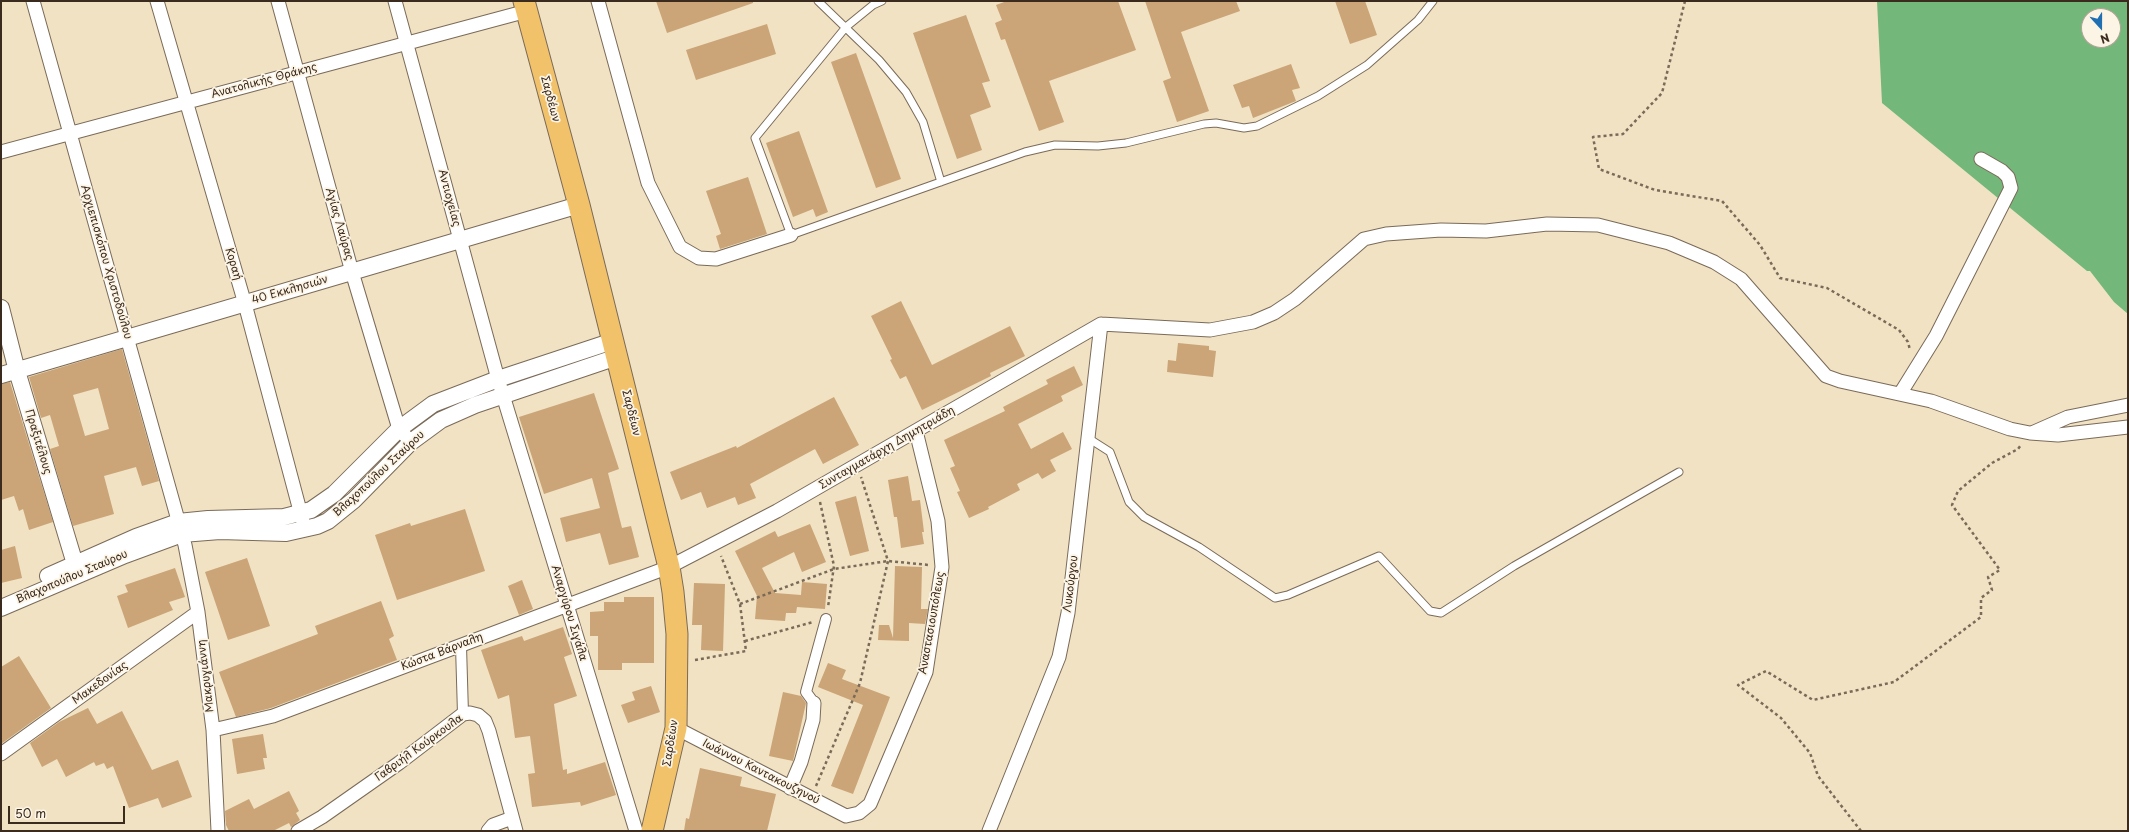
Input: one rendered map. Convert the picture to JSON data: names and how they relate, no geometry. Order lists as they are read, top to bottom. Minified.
{"streets":{"main road":["Σαρδέων"],"street":["Ανατολικής Θράκης","Αντιοχείας","Αγίας Λαύρας","Αρχιεπισκόπου Χριστοδούλου","Κοραή","40 Εκκλησιών","Πραξιτέλους","Συνταγματάρχη Δημητριάδη","Βλαχοπούλου Σταύρου","Λυκούργου","Αναργύρου Σιγάλα","Αναστασιουπόλεως","Κώστα Βάρναλη","Μακρυγιάννη","Μακεδονίας","Γαβριήλ Κούρκουλα","Ιωάννου Καντακουζηνού"]},"crossings":[["Ανατολικής Θράκης","Σαρδέων"],["Ανατολικής Θράκης","Αντιοχείας"],["Ανατολικής Θράκης","Αγίας Λαύρας"],["Ανατολικής Θράκης","Αρχιεπισκόπου Χριστοδούλου"],["Ανατολικής Θράκης","Κοραή"],["Σαρδέων","40 Εκκλησιών"],["Σαρδέων","Συνταγματάρχη Δημητριάδη"],["Σαρδέων","Βλαχοπούλου Σταύρου"],["Σαρδέων","Κώστα Βάρναλη"],["Σαρδέων","Ιωάννου Καντακουζηνού"],["Αντιοχείας","40 Εκκλησιών"],["Αντιοχείας","Βλαχοπούλου Σταύρου"],["Αντιοχείας","Αναργύρου Σιγάλα"],["Αγίας Λαύρας","40 Εκκλησιών"],["Αγίας Λαύρας","Βλαχοπούλου Σταύρου"],["Αρχιεπισκόπου Χριστοδούλου","40 Εκκλησιών"],["Αρχιεπισκόπου Χριστοδούλου","Βλαχοπούλου Σταύρου"],["Αρχιεπισκόπου Χριστοδούλου","Μακρυγιάννη"],["Κοραή","40 Εκκλησιών"],["Κοραή","Βλαχοπούλου Σταύρου"],["40 Εκκλησιών","Πραξιτέλους"],["Πραξιτέλους","Βλαχοπούλου Σταύρου"],["Συνταγματάρχη Δημητριάδη","Λυκούργου"],["Συνταγματάρχη Δημητριάδη","Αναστασιουπόλεως"],["Συνταγματάρχη Δημητριάδη","Κώστα Βάρναλη"],["Βλαχοπούλου Σταύρου","Αναργύρου Σιγάλα"],["Βλαχοπούλου Σταύρου","Μακρυγιάννη"],["Αναργύρου Σιγάλα","Κώστα Βάρναλη"],["Αναστασιουπόλεως","Ιωάννου Καντακουζηνού"],["Κώστα Βάρναλη","Μακρυγιάννη"],["Μακρυγιάννη","Μακεδονίας"]],"scale_bar":"50 m","north":"bottom"}
